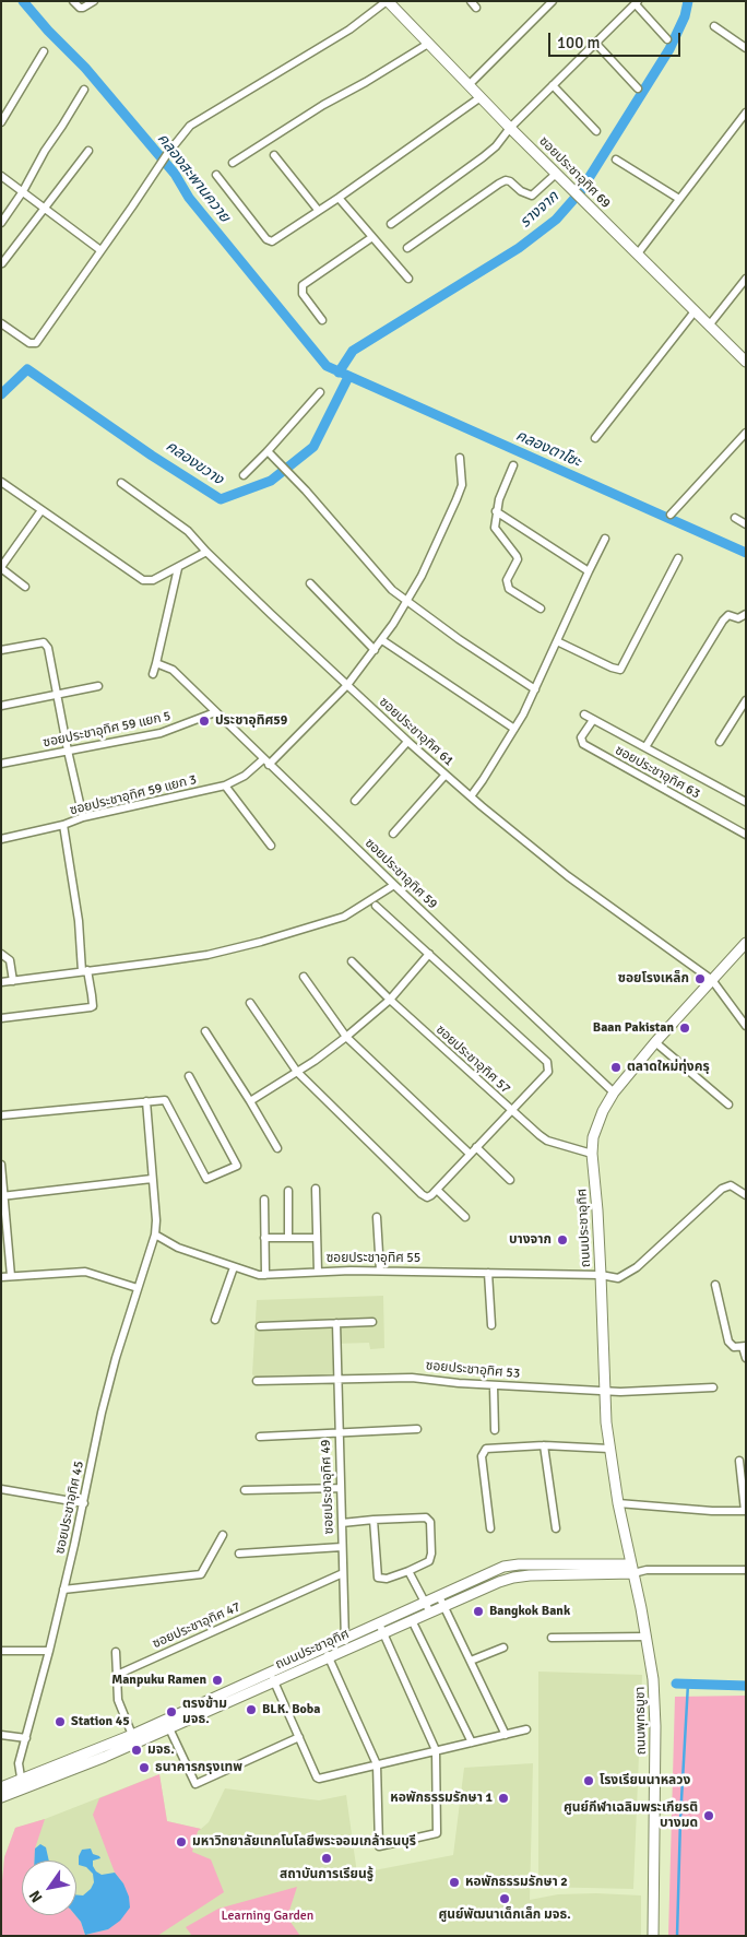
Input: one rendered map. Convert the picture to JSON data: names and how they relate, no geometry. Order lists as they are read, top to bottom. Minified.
{"streets":{"main road":["ซอยประชาอุทิศ 69","ถนนประชาอุทิศ","ถนนพุทธบูชา"],"street":["ซอยประชาอุทิศ 59 แยก 5","ซอยประชาอุทิศ 61","ซอยประชาอุทิศ 63","ซอยประชาอุทิศ 59 แยก 3","ซอยประชาอุทิศ 59","ซอยประชาอุทิศ 57","ซอยประชาอุทิศ 55","ซอยประชาอุทิศ 53","ซอยประชาอุทิศ 49","ซอยประชาอุทิศ 45","ซอยประชาอุทิศ 47"]},"crossings":[["ซอยประชาอุทิศ 59 แยก 5","ซอยประชาอุทิศ 59"],["ซอยประชาอุทิศ 61","ซอยประชาอุทิศ 59 แยก 3"],["ซอยประชาอุทิศ 61","ถนนประชาอุทิศ"],["ซอยประชาอุทิศ 59 แยก 3","ซอยประชาอุทิศ 59"],["ซอยประชาอุทิศ 59","ถนนประชาอุทิศ"],["ซอยประชาอุทิศ 57","ถนนประชาอุทิศ"],["ถนนประชาอุทิศ","ซอยประชาอุทิศ 55"],["ถนนประชาอุทิศ","ซอยประชาอุทิศ 53"],["ถนนประชาอุทิศ","ซอยประชาอุทิศ 49"],["ถนนประชาอุทิศ","ซอยประชาอุทิศ 45"],["ถนนประชาอุทิศ","ถนนพุทธบูชา"],["ซอยประชาอุทิศ 55","ซอยประชาอุทิศ 45"],["ซอยประชาอุทิศ 53","ซอยประชาอุทิศ 49"],["ซอยประชาอุทิศ 49","ซอยประชาอุทิศ 47"]],"water":["คลองสะพานควาย","รางจาก","คลองตาโซะ","คลองขวาง"],"parks":["Learning Garden"],"places":["ประชาอุทิศ59","ซอยโรงเหล็ก","Baan Pakistan","ตลาดใหม่ทุ่งครุ","บางจาก","Bangkok Bank","Manpuku Ramen","BLK. Boba","ตรงข้าม มจธ.","Station 45","มจธ.","ธนาคารกรุงเทพ","โรงเรียนนาหลวง","หอพักธรรมรักษา 1","ศูนย์กีฬาเฉลิมพระเกียรติ บางมด","มหาวิทยาลัยเทคโนโลยีพระจอมเกล้าธนบุรี","สถาบันการเรียนรู้","หอพักธรรมรักษา 2","ศูนย์พัฒนาเด็กเล็ก มจธ."],"scale_bar":"100 m","north":"bottom left"}
